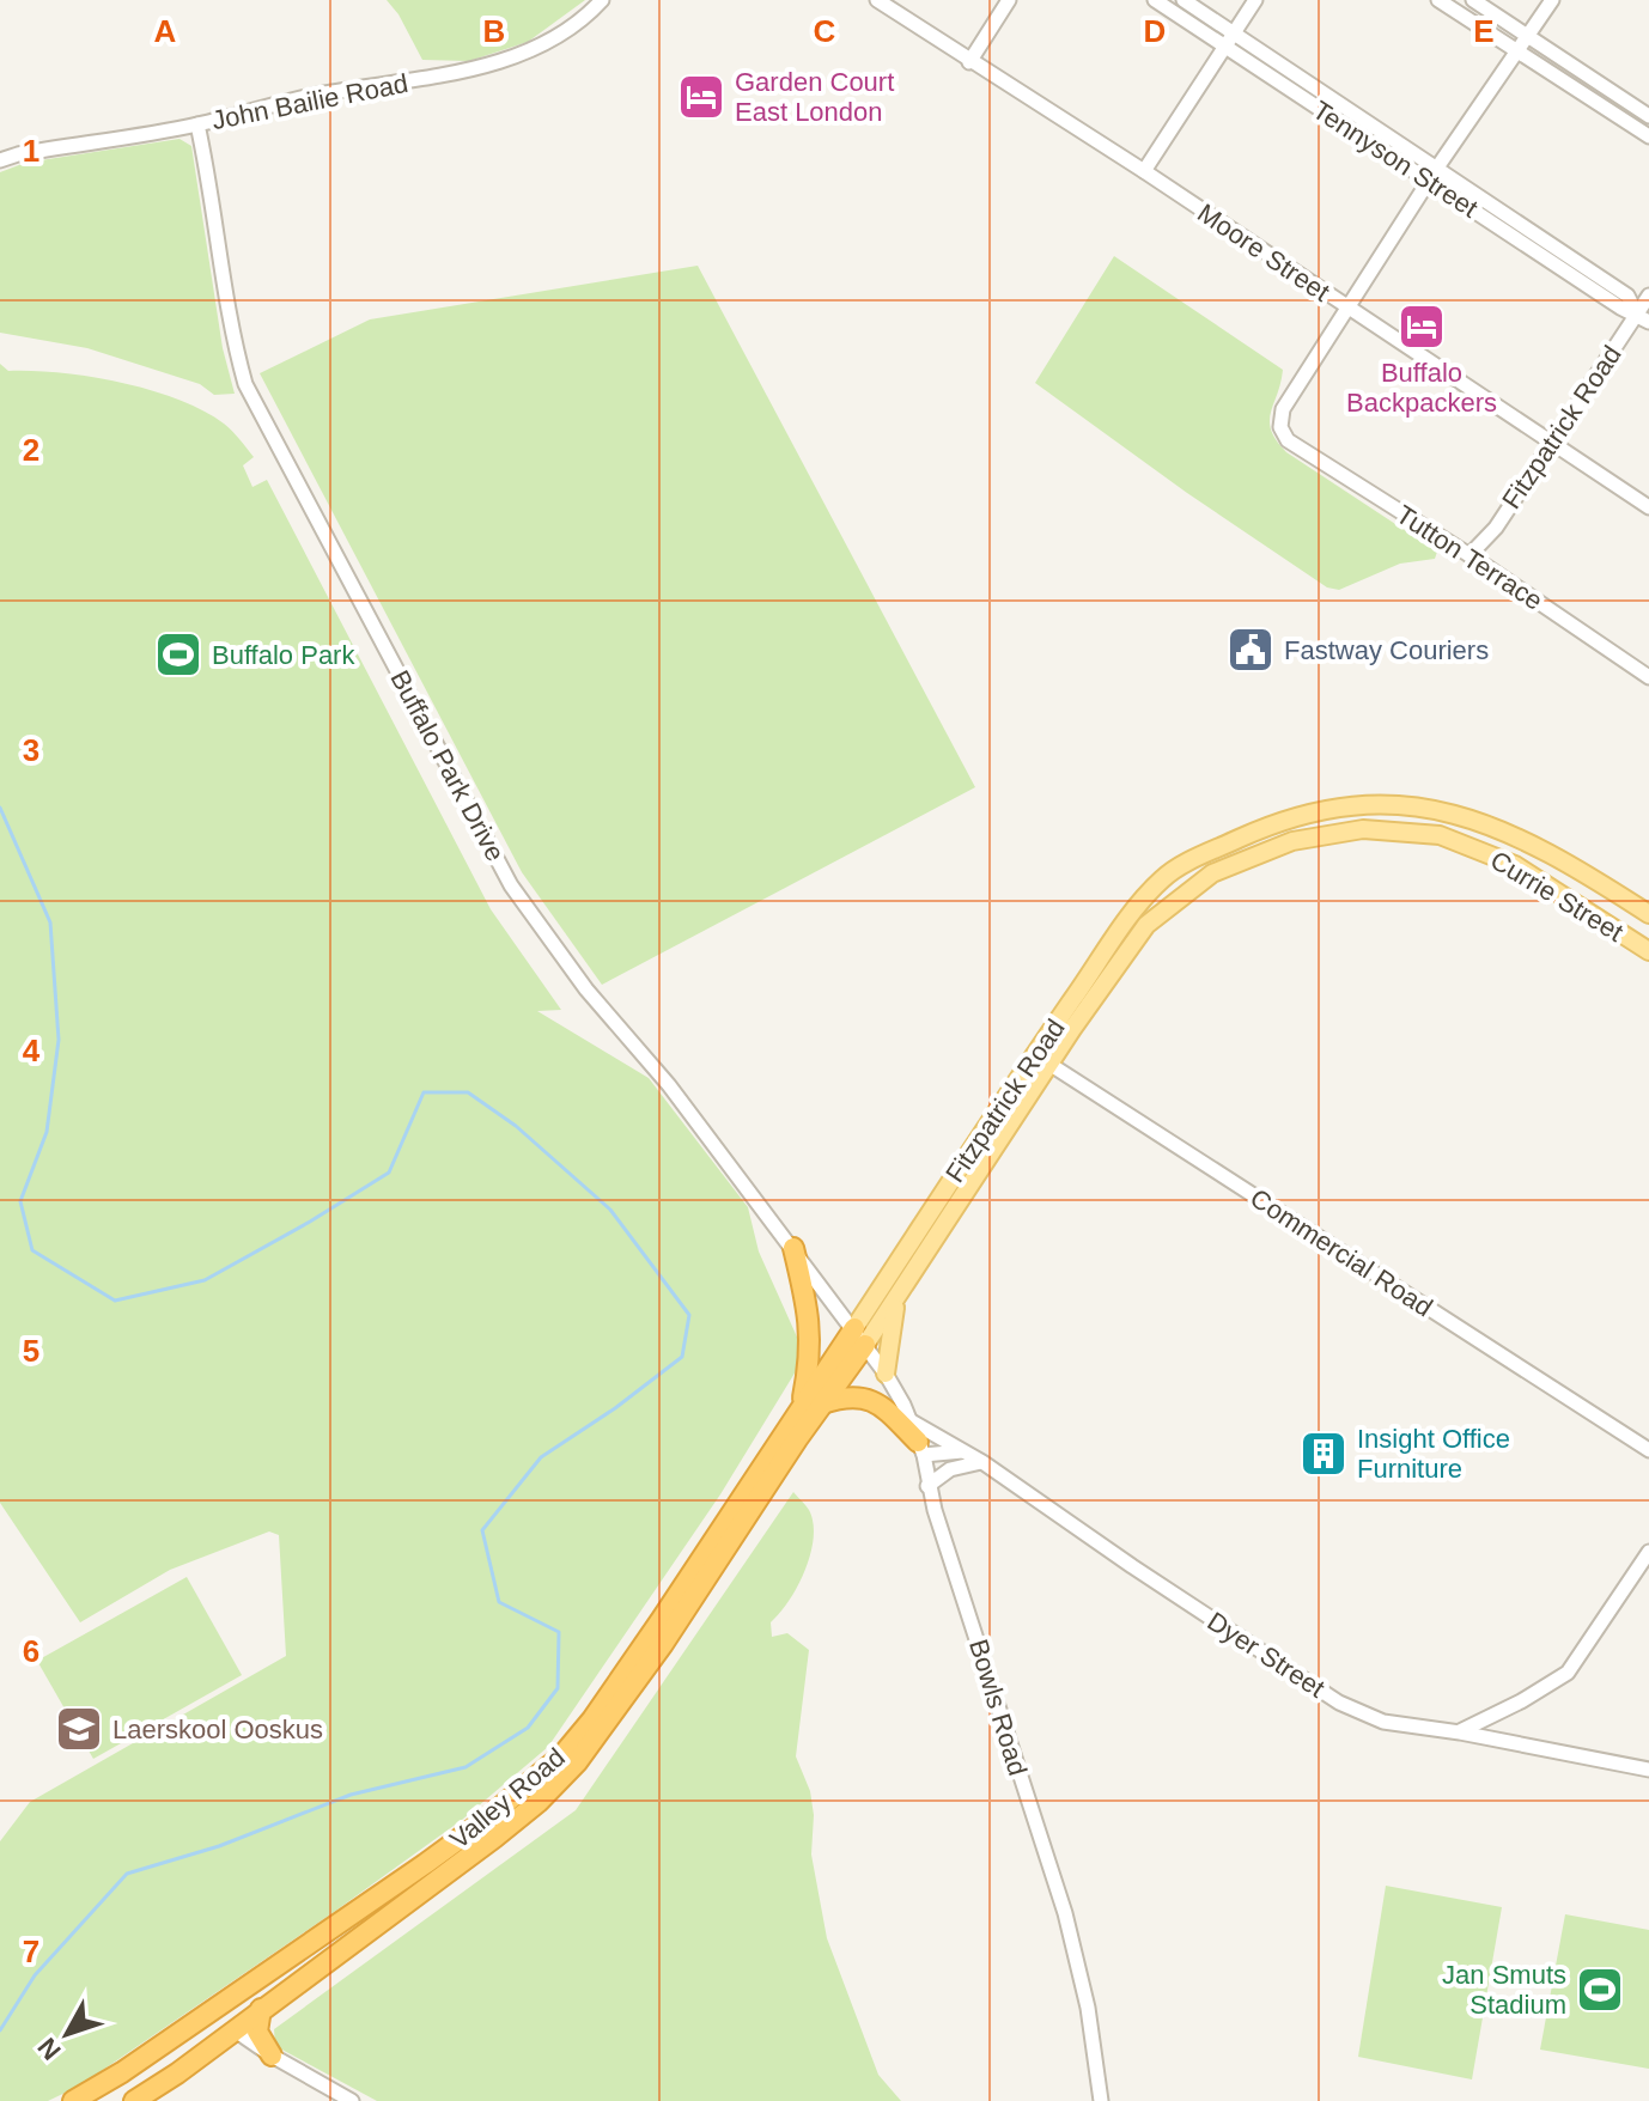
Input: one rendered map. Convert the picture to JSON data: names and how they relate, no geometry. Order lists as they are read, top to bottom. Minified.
{"streets":{"highway":["Valley Road"],"main road":["Fitzpatrick Road","Currie Street"],"street":["John Bailie Road","Tennyson Street","Moore Street","Tutton Terrace","Buffalo Park Drive","Commercial Road","Dyer Street","Bowls Road"]},"crossings":[["John Bailie Road","Buffalo Park Drive"],["Tennyson Street","Fitzpatrick Road"],["Moore Street","Fitzpatrick Road"],["Moore Street","Tutton Terrace"],["Fitzpatrick Road","Tutton Terrace"],["Fitzpatrick Road","Buffalo Park Drive"],["Fitzpatrick Road","Currie Street"],["Fitzpatrick Road","Commercial Road"],["Fitzpatrick Road","Bowls Road"],["Fitzpatrick Road","Valley Road"],["Buffalo Park Drive","Bowls Road"],["Buffalo Park Drive","Valley Road"],["Dyer Street","Bowls Road"],["Bowls Road","Valley Road"]],"places":{"hotel":["Garden Court East London","Buffalo Backpackers"],"public building":["Fastway Couriers"],"sports":["Buffalo Park","Jan Smuts Stadium"],"building":["Insight Office Furniture"],"school or university":["Laerskool Ooskus"]},"north":"bottom left","grid":{"columns":["A","B","C","D","E"],"rows":["1","2","3","4","5","6","7"]}}
